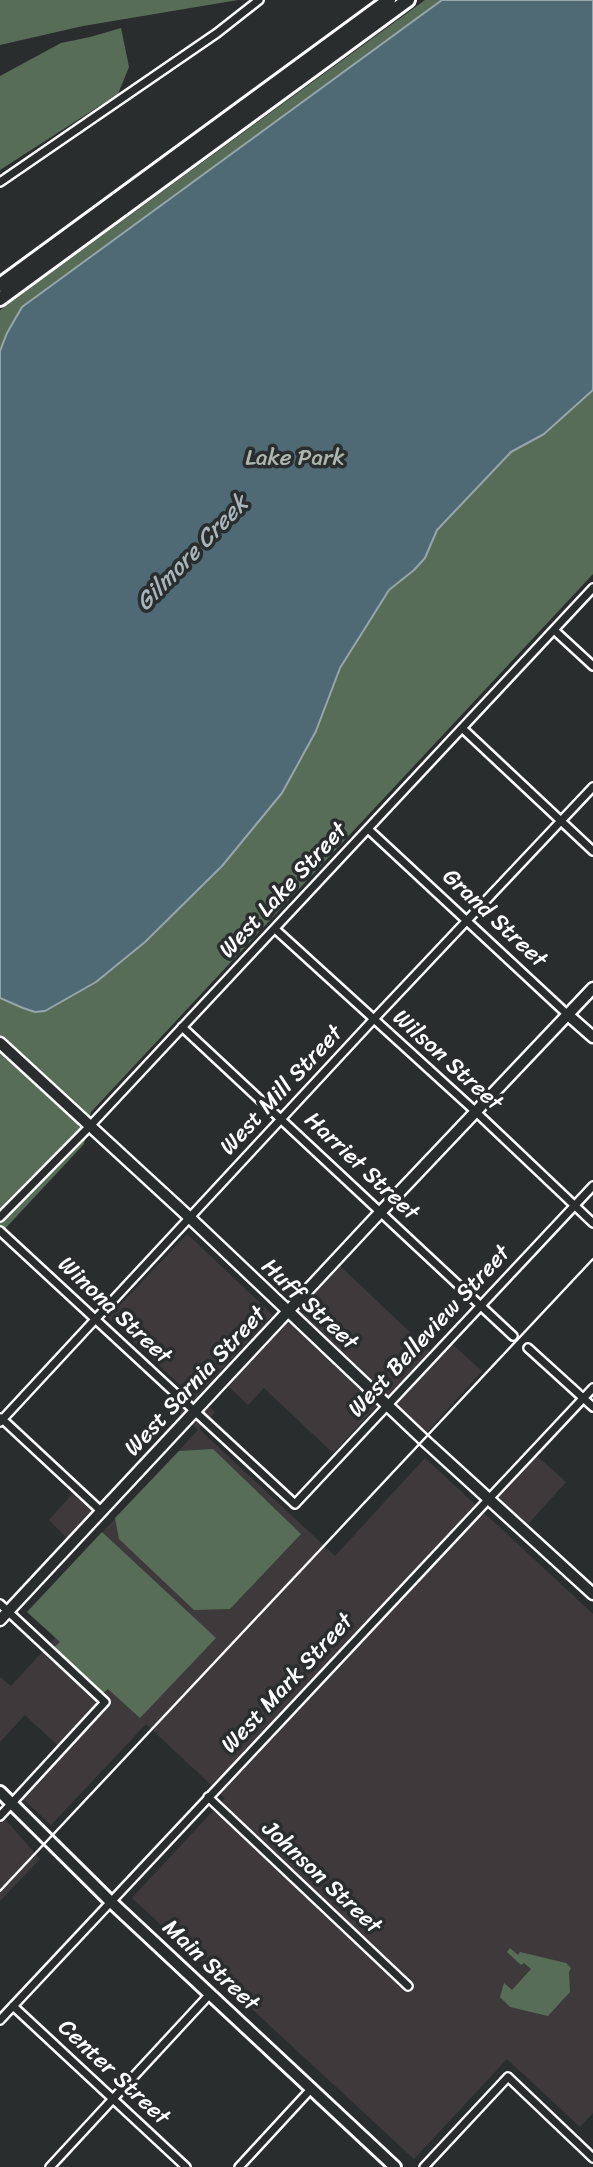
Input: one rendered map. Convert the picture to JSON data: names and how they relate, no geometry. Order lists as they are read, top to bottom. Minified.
{"streets":{"main road":["Main Street"],"street":["West Lake Street","Grand Street","Wilson Street","West Mill Street","Harriet Street","Huff Street","Winona Street","West Belleview Street","West Sarnia Street","West Mark Street","Johnson Street","Center Street"]},"crossings":[["West Lake Street","Grand Street"],["West Lake Street","Wilson Street"],["West Lake Street","Harriet Street"],["West Lake Street","Huff Street"],["Grand Street","West Mill Street"],["Grand Street","West Sarnia Street"],["Wilson Street","West Mill Street"],["Wilson Street","West Belleview Street"],["Wilson Street","West Sarnia Street"],["West Mill Street","Harriet Street"],["West Mill Street","Huff Street"],["West Mill Street","Winona Street"],["Harriet Street","West Belleview Street"],["Harriet Street","West Sarnia Street"],["Huff Street","West Belleview Street"],["Huff Street","West Sarnia Street"],["Huff Street","West Mark Street"],["Winona Street","West Belleview Street"],["Winona Street","West Sarnia Street"],["West Mark Street","Johnson Street"],["West Mark Street","Main Street"],["West Mark Street","Center Street"]],"water":["Gilmore Creek"],"parks":["Lake Park"]}
